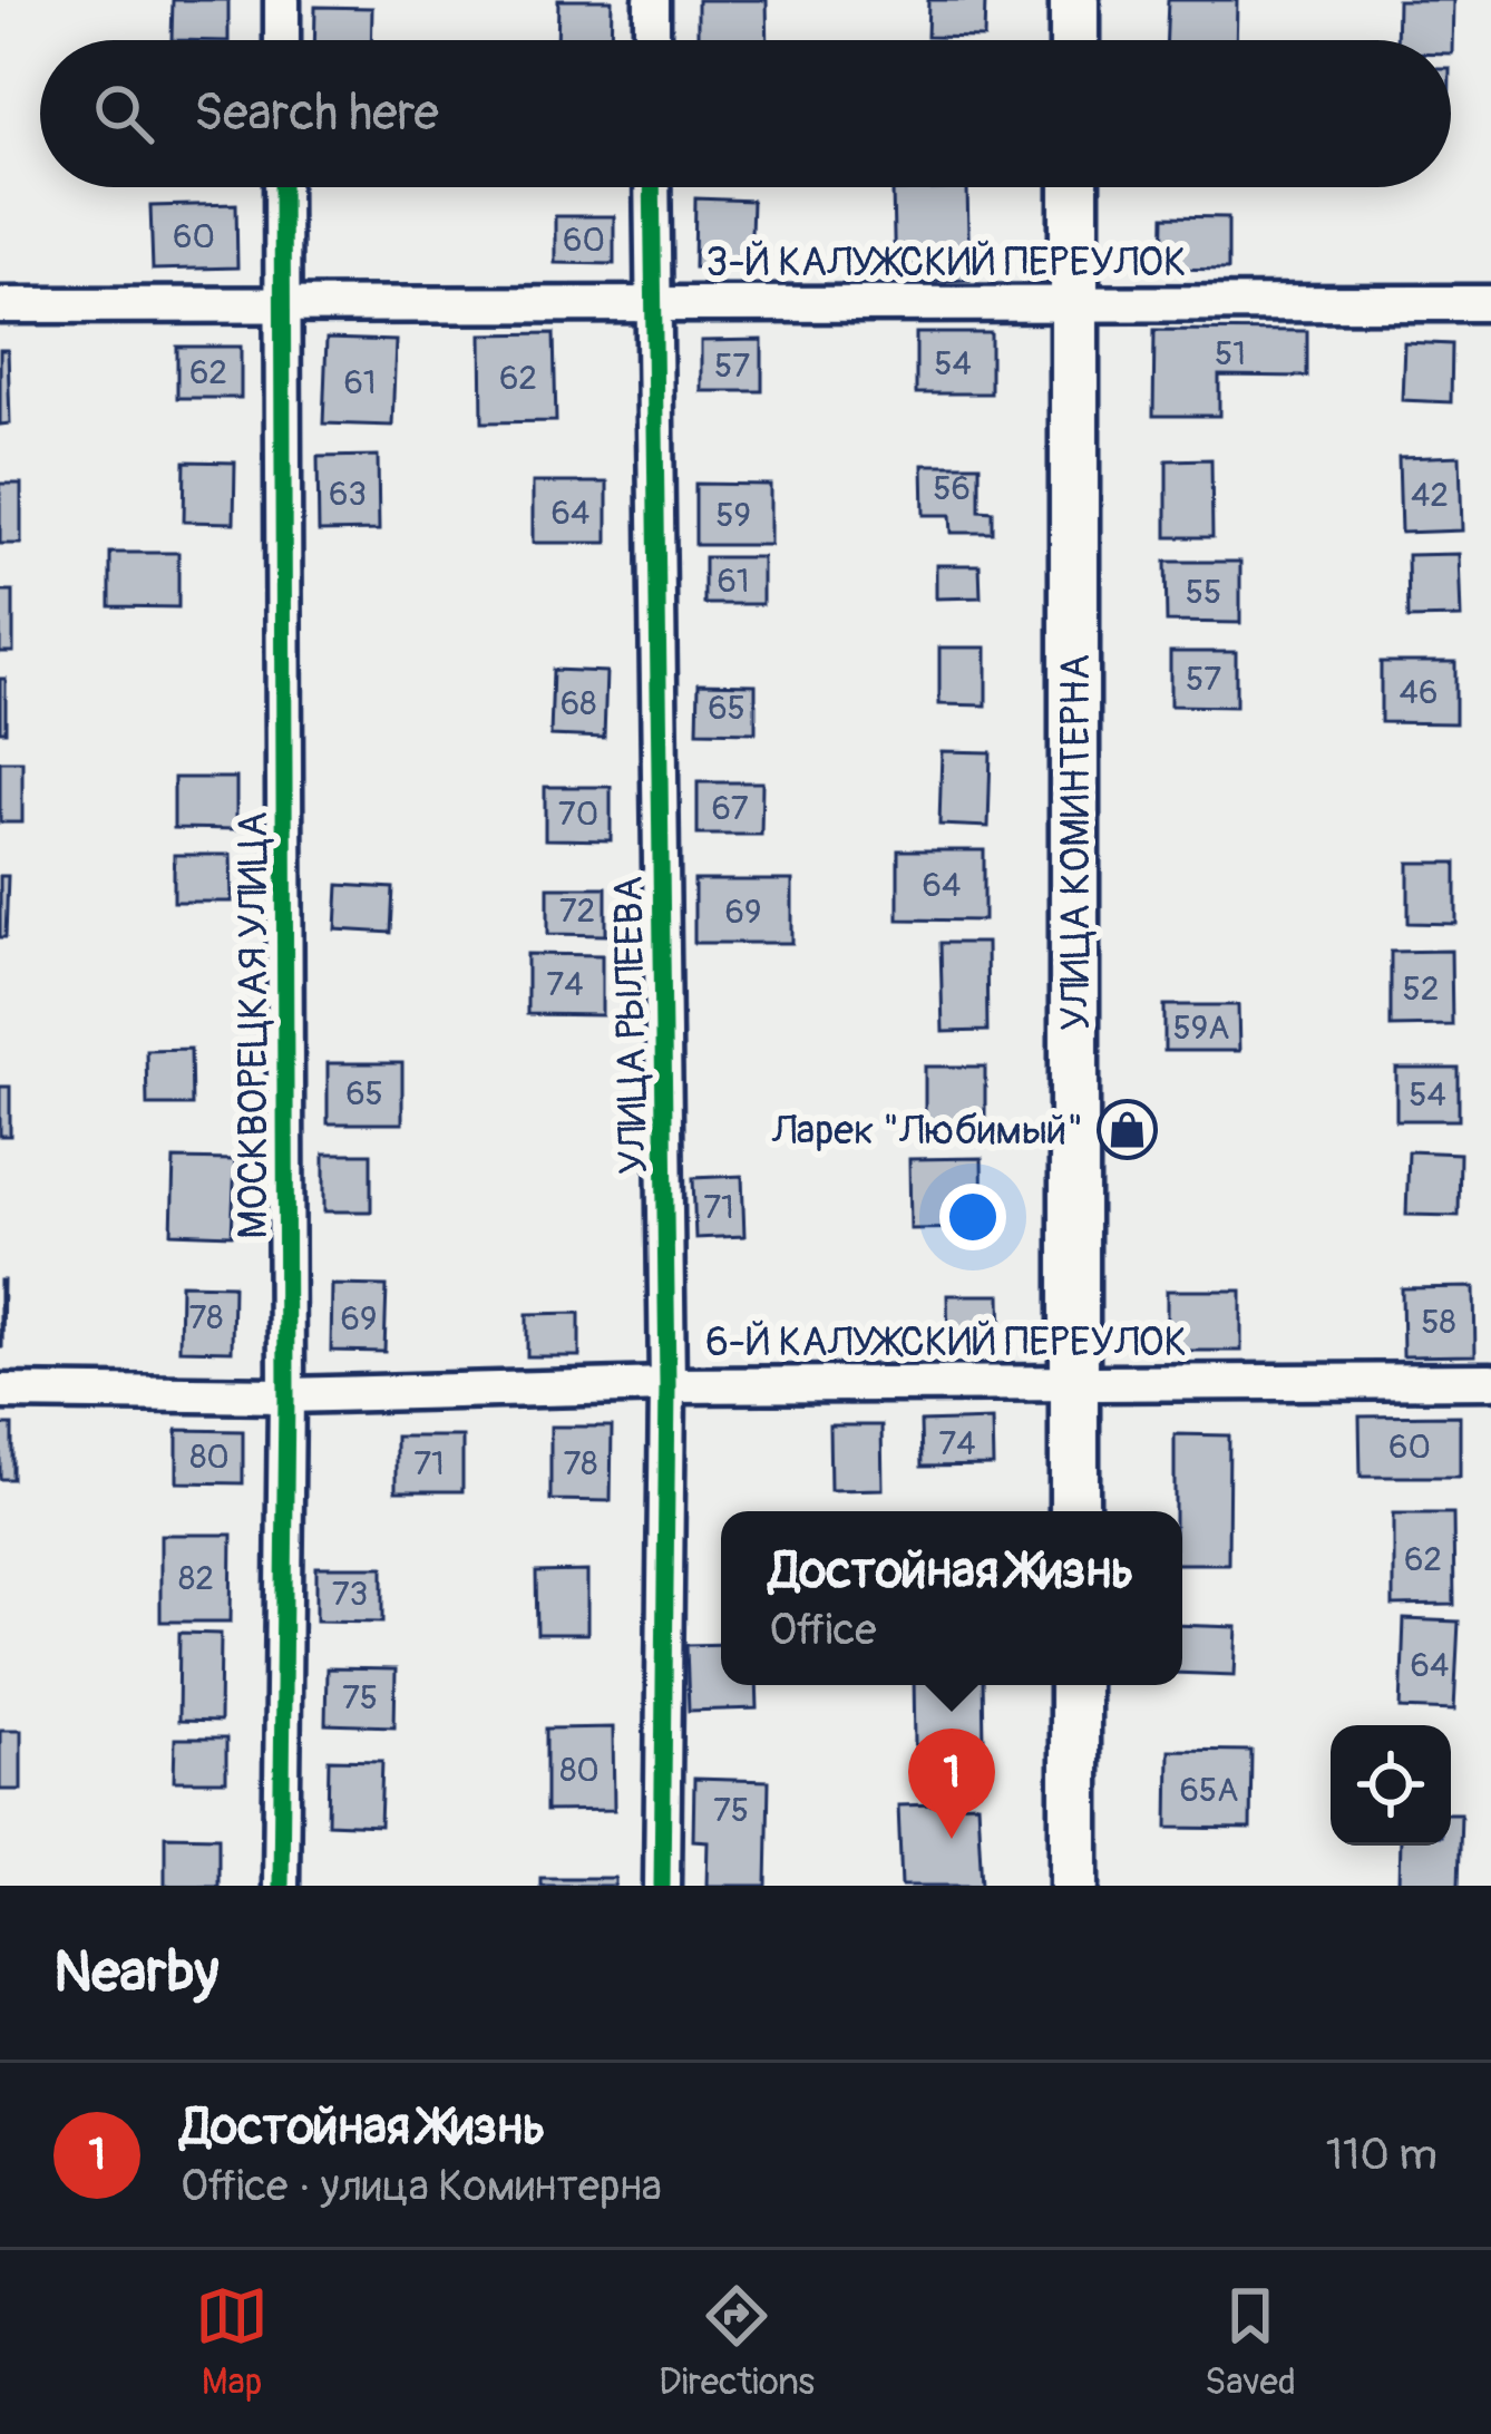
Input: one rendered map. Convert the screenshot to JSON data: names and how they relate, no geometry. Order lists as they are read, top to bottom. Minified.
{"streets":{"street":["3-Й КАЛУЖСКИЙ ПЕРЕУЛОК","УЛИЦА КОМИНТЕРНА","МОСКВОРЕЦКАЯ УЛИЦА","УЛИЦА РЫЛЕЕВА","6-Й КАЛУЖСКИЙ ПЕРЕУЛОК"]},"crossings":[["3-Й КАЛУЖСКИЙ ПЕРЕУЛОК","УЛИЦА КОМИНТЕРНА"],["3-Й КАЛУЖСКИЙ ПЕРЕУЛОК","МОСКВОРЕЦКАЯ УЛИЦА"],["3-Й КАЛУЖСКИЙ ПЕРЕУЛОК","УЛИЦА РЫЛЕЕВА"],["УЛИЦА КОМИНТЕРНА","6-Й КАЛУЖСКИЙ ПЕРЕУЛОК"],["МОСКВОРЕЦКАЯ УЛИЦА","6-Й КАЛУЖСКИЙ ПЕРЕУЛОК"],["УЛИЦА РЫЛЕЕВА","6-Й КАЛУЖСКИЙ ПЕРЕУЛОК"]],"places":{"shop":["Ларек \"Любимый\""]},"house_numbers":["60","60","51","54","57","62","62","61","56","63","42","64","59","61","55","57","46","68","65","67","70","64","72","69","74","52","59А","65","54","71","78","69","58","74","60","80","71","78","62","82","73","64","75","80","65А","75"],"page":{"search":"Search here","popup":["Достойная Жизнь","Office"],"pins":"1","heading":"Nearby","list":[{"mark":"1","name":"Достойная Жизнь","note":"Office · улица Коминтерна","value":"110 m"}],"nav":["Map","Directions","Saved"]}}
